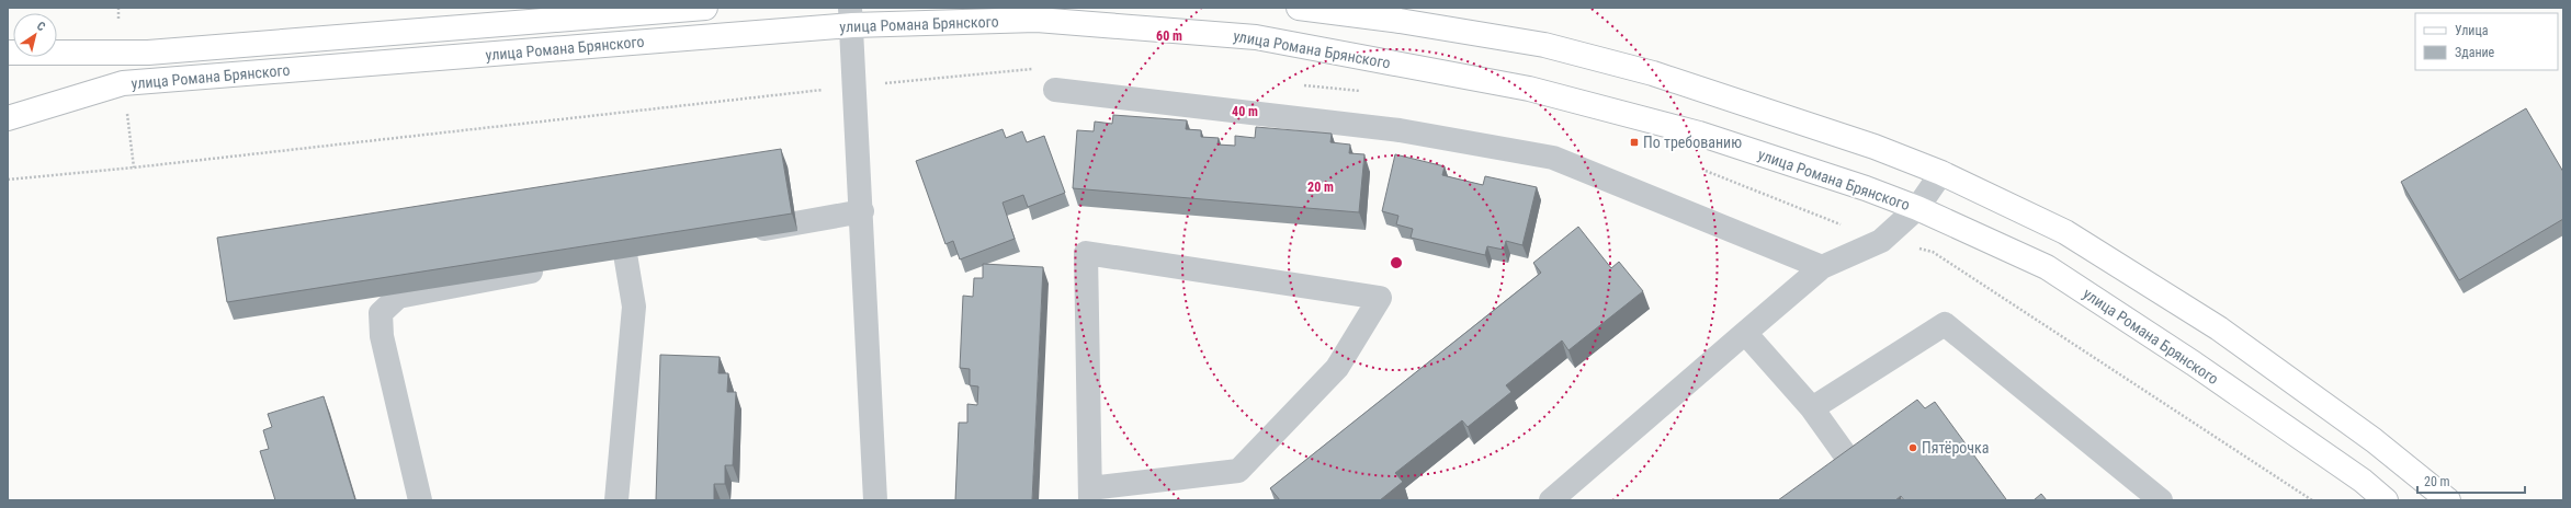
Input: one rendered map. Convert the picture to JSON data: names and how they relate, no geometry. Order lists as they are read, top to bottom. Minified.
{"streets":{"main road":["улица Романа Брянского"]},"places":{"transit":["По требованию"],"other":["Пятёрочка"]},"legend":["Улица","Здание"],"scale_bar":"20 m","north":"top right","rings":["60 m","40 m","20 m"]}
